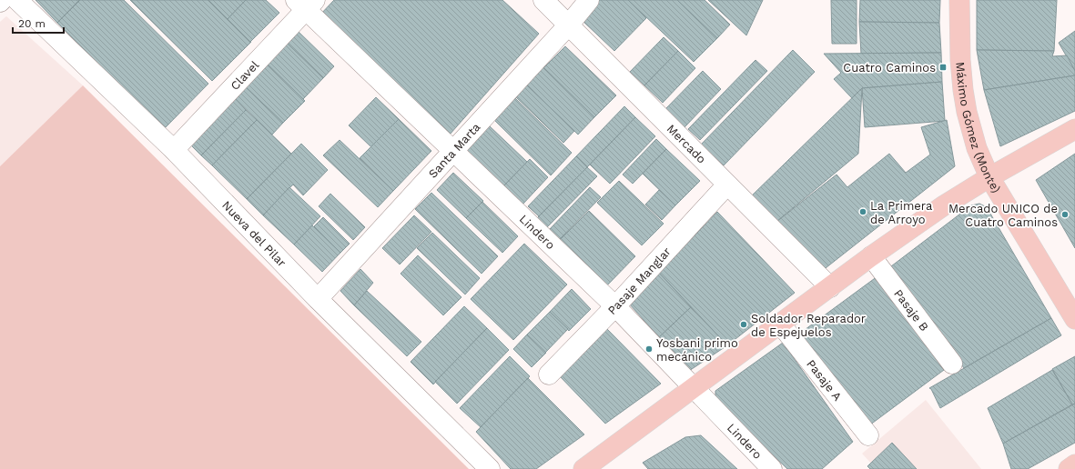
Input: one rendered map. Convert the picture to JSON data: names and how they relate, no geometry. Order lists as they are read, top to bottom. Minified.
{"streets":{"main road":["Máximo Gómez (Monte)"],"street":["Clavel","Mercado","Santa Marta","Lindero","Nueva del Pilar","Pasaje Manglar","Pasaje B","Pasaje A"]},"crossings":[["Clavel","Lindero"],["Clavel","Nueva del Pilar"],["Mercado","Santa Marta"],["Mercado","Pasaje Manglar"],["Santa Marta","Lindero"],["Santa Marta","Nueva del Pilar"],["Lindero","Pasaje Manglar"]],"places":{"transit":["Cuatro Caminos"],"other":["La Primera de Arroyo","Mercado UNICO de Cuatro Caminos","Soldador Reparador de Espejuelos","Yosbani primo mecánico"]},"scale_bar":"20 m"}
